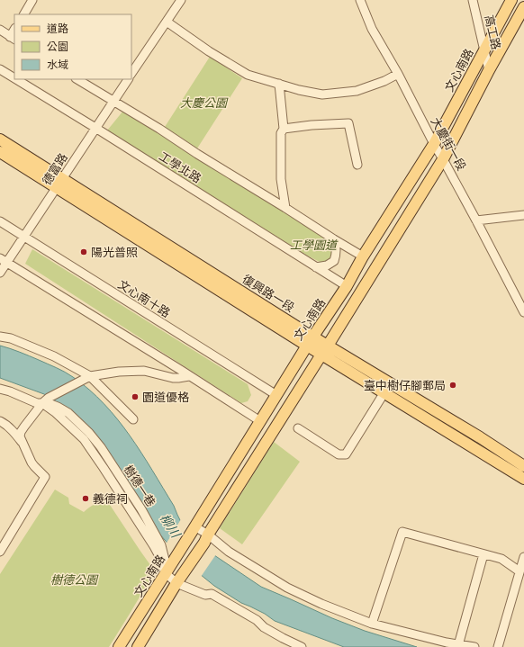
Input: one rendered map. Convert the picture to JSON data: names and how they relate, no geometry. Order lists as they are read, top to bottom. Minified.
{"streets":{"main road":["文心南路","復興路一段"],"street":["高工路","大慶街一段","工學北路","德富路","文心南十路","樹德一巷"]},"crossings":[["高工路","文心南路"],["文心南路","大慶街一段"],["文心南路","工學北路"],["文心南路","復興路一段"],["文心南路","文心南十路"],["文心南路","樹德一巷"],["工學北路","德富路"],["德富路","復興路一段"],["德富路","文心南十路"]],"water":["柳川"],"parks":["大慶公園","工學園道","樹德公園"],"places":["陽光普照","臺中樹仔腳郵局","園道優格","義德祠"],"legend":["道路","公園","水域"]}
